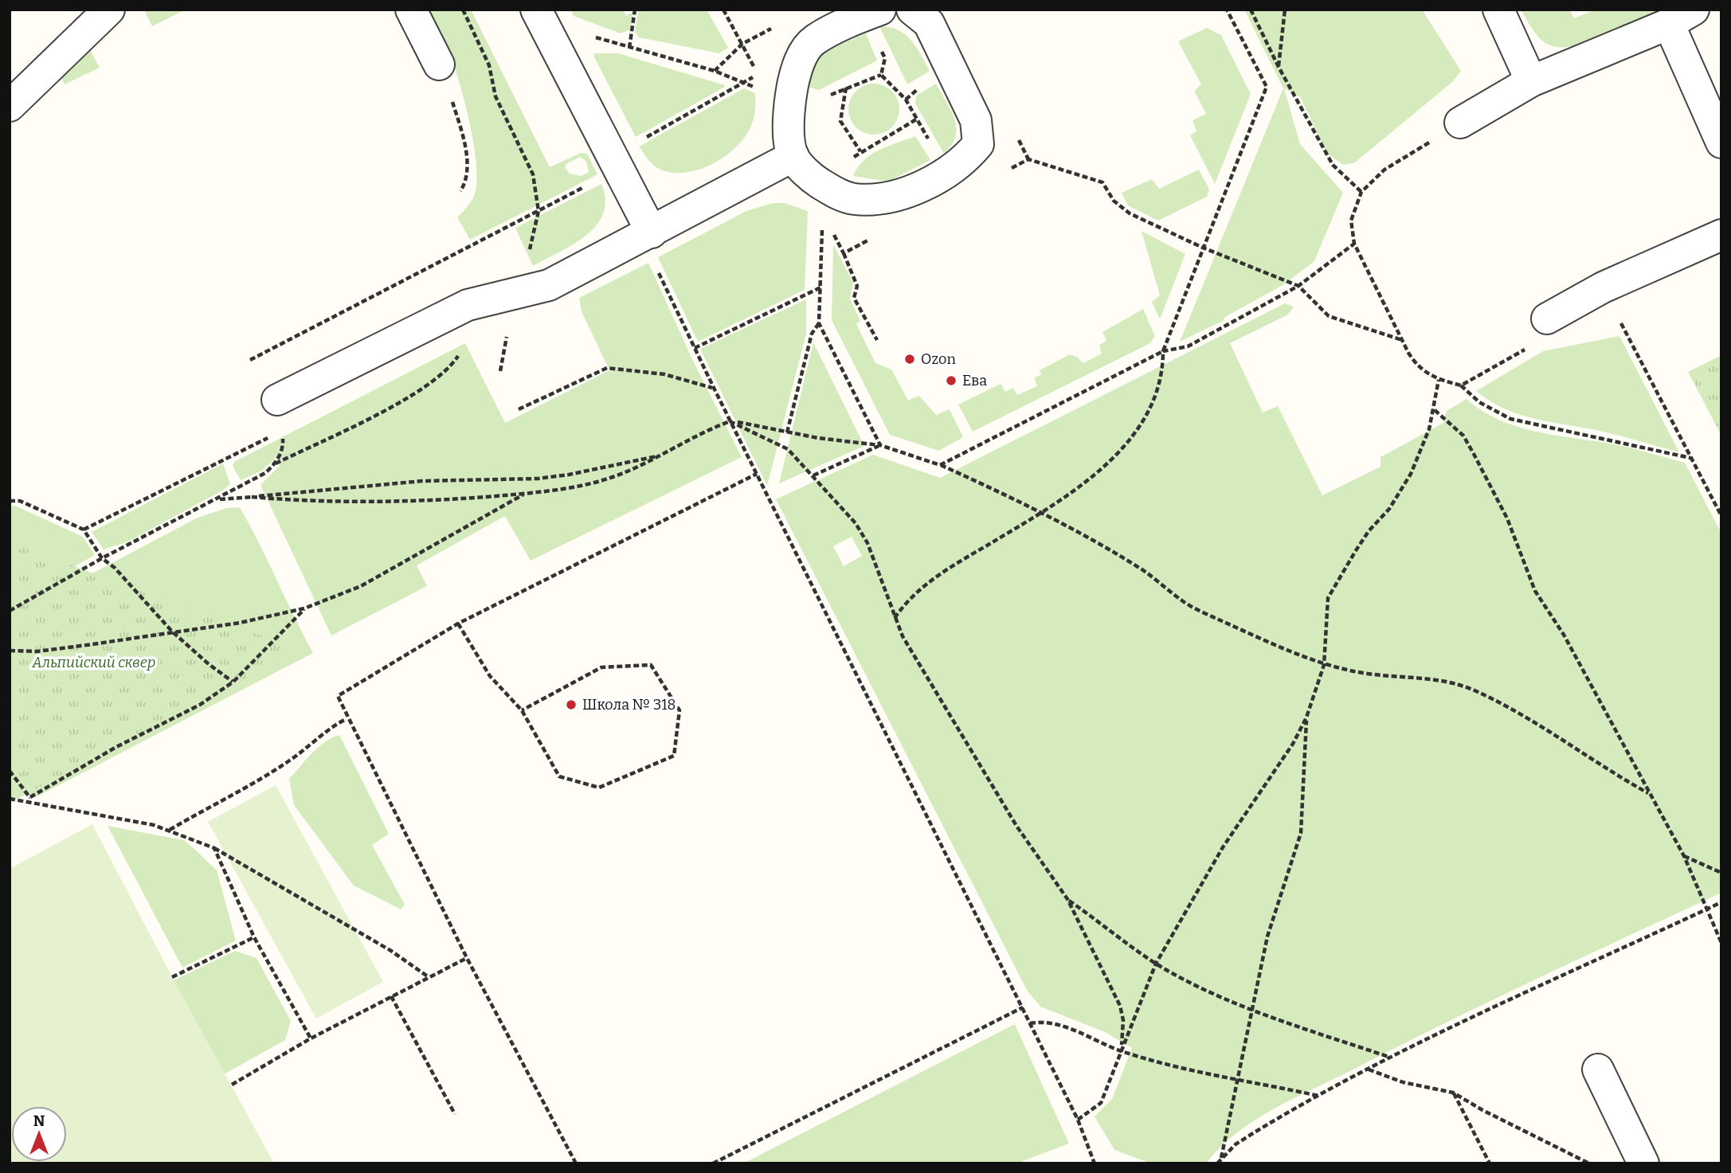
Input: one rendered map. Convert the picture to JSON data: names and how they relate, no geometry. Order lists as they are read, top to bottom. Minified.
{"parks":["Альпийский сквер"],"places":["Ozon","Ева","Школа № 318"],"north":"top"}
